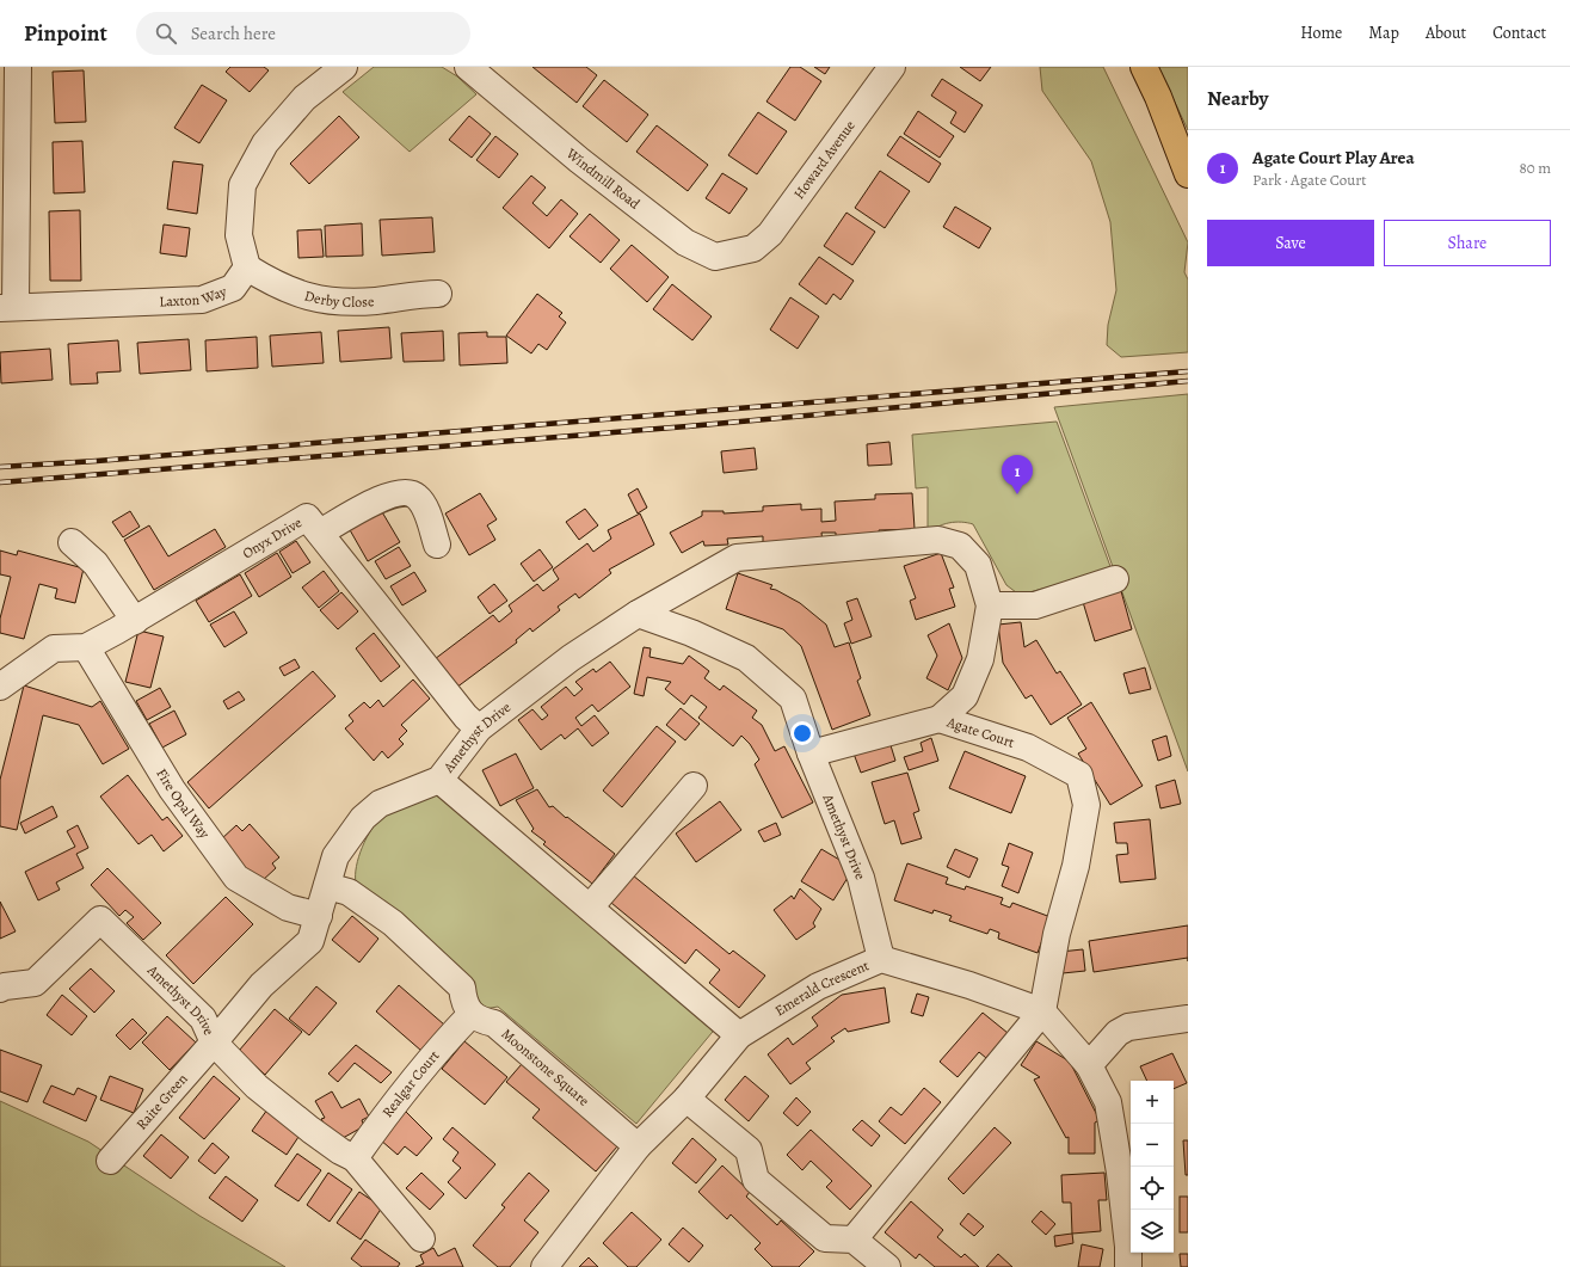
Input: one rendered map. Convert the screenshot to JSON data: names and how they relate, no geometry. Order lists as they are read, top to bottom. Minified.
{"streets":{"street":["Howard Avenue","Windmill Road","Laxton Way","Derby Close","Onyx Drive","Agate Court","Amethyst Drive","Fire Opal Way","Emerald Crescent","Moonstone Square","Realgar Court","Raite Green"]},"crossings":[["Howard Avenue","Windmill Road"],["Laxton Way","Derby Close"],["Onyx Drive","Amethyst Drive"],["Onyx Drive","Fire Opal Way"],["Agate Court","Amethyst Drive"],["Agate Court","Emerald Crescent"],["Amethyst Drive","Fire Opal Way"],["Amethyst Drive","Emerald Crescent"],["Amethyst Drive","Raite Green"],["Emerald Crescent","Moonstone Square"],["Moonstone Square","Realgar Court"]],"page":{"header":"Pinpoint","search":"Search here","nav":["Home","Map","About","Contact"],"heading":"Nearby","list":[{"mark":"1","name":"Agate Court Play Area","note":"Park · Agate Court","value":"80 m"}],"buttons":["Save","Share"],"pins":"1","map_buttons":["+","−"]}}
